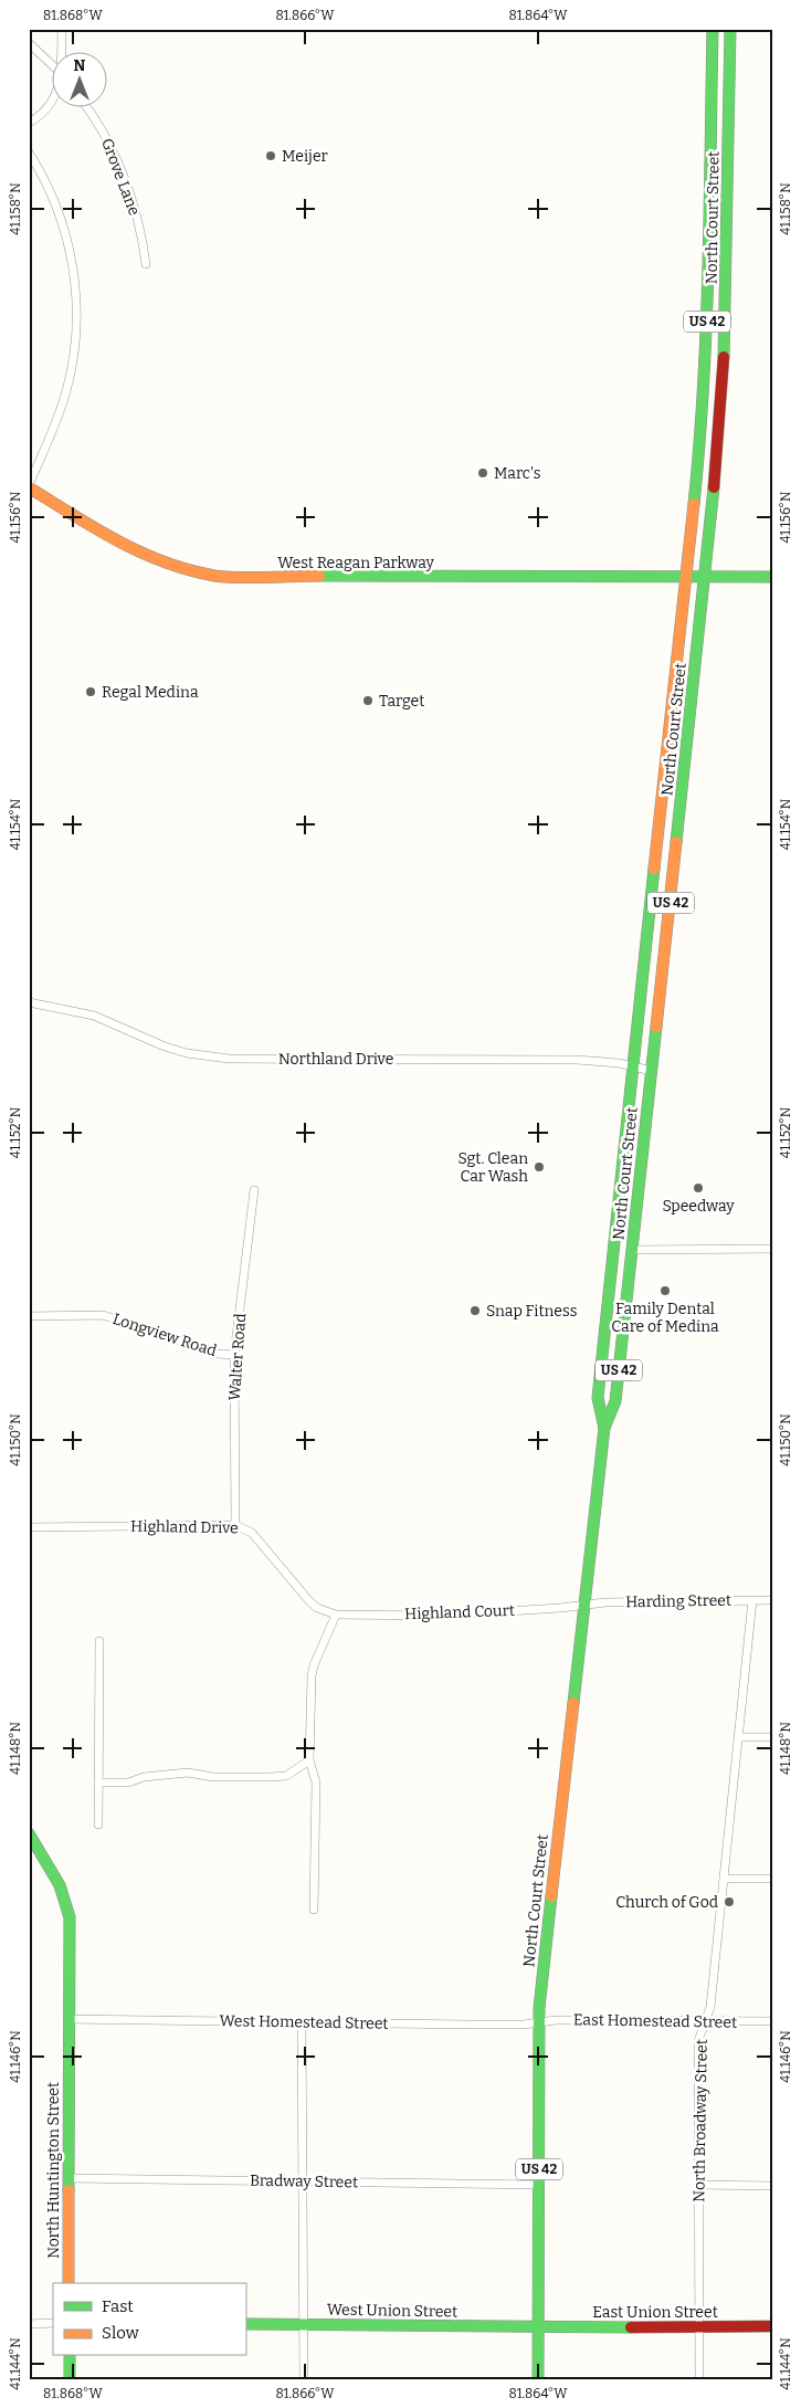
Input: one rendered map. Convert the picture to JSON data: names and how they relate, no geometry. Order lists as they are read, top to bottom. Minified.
{"streets":{"main road":["North Court Street","US 42","West Reagan Parkway","North Huntington Street","West Union Street","East Union Street"],"street":["Grove Lane","Northland Drive","Longview Road","Walter Road","Highland Drive","Harding Street","Highland Court","East Homestead Street","West Homestead Street","North Broadway Street","Bradway Street"]},"crossings":[["North Court Street","West Reagan Parkway"],["North Court Street","Northland Drive"],["North Court Street","Harding Street"],["North Court Street","Highland Court"],["North Court Street","East Homestead Street"],["North Court Street","West Homestead Street"],["North Court Street","Bradway Street"],["North Court Street","West Union Street"],["North Court Street","East Union Street"],["Longview Road","Walter Road"],["Walter Road","Highland Drive"],["Highland Drive","Highland Court"],["Harding Street","Highland Court"],["Harding Street","North Broadway Street"],["East Homestead Street","West Homestead Street"],["East Homestead Street","North Broadway Street"],["West Homestead Street","North Huntington Street"],["North Broadway Street","East Union Street"],["North Huntington Street","Bradway Street"],["West Union Street","East Union Street"]],"places":["Meijer","Marc's","Regal Medina","Target","Sgt. Clean Car Wash","Speedway","Family Dental Care of Medina","Snap Fitness","Church of God"],"legend":["Fast","Slow"],"north":"top","coordinates":["81.868°W","81.866°W","81.864°W","41.158°N","41.156°N","41.154°N","41.152°N","41.150°N","41.148°N","41.146°N","41.144°N"]}
